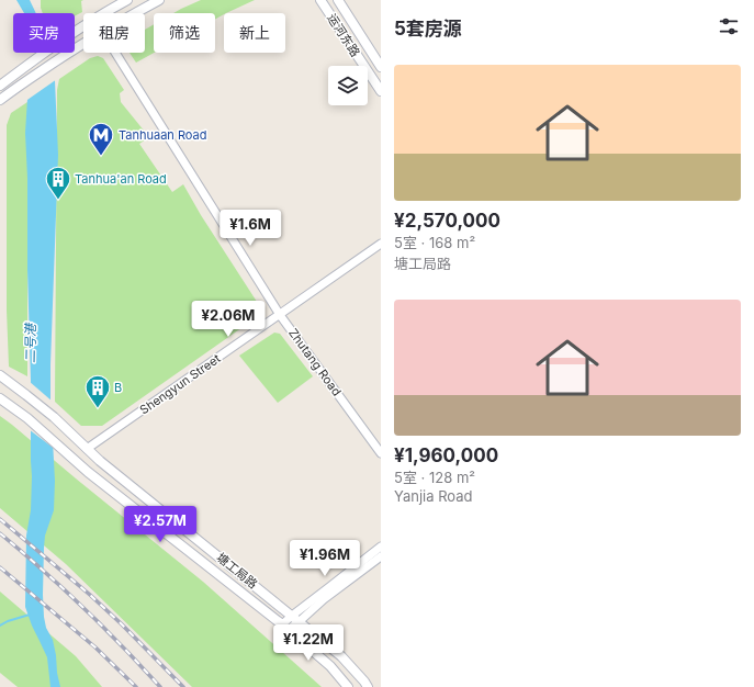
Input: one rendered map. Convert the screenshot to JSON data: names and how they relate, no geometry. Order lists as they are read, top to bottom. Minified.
{"streets":{"main road":["运河东路","塘工局路"],"street":["Zhutang Road","Shengyun Street"]},"crossings":[["Zhutang Road","Shengyun Street"],["Shengyun Street","塘工局路"]],"water":["二号港"],"places":{"metro station":["Tanhuaan Road"],"building":["Tanhua'an Road","B"]},"page":{"heading":"5套房源","chip":["买房","租房","筛选","新上"],"list":[{"name":"¥2,570,000","note":"5室 · 168 m² · 塘工局路"},{"name":"¥1,960,000","note":"5室 · 128 m² · Yanjia Road"}],"price":["¥1.6M","¥2.06M","¥2.57M","¥1.96M","¥1.22M"]}}
